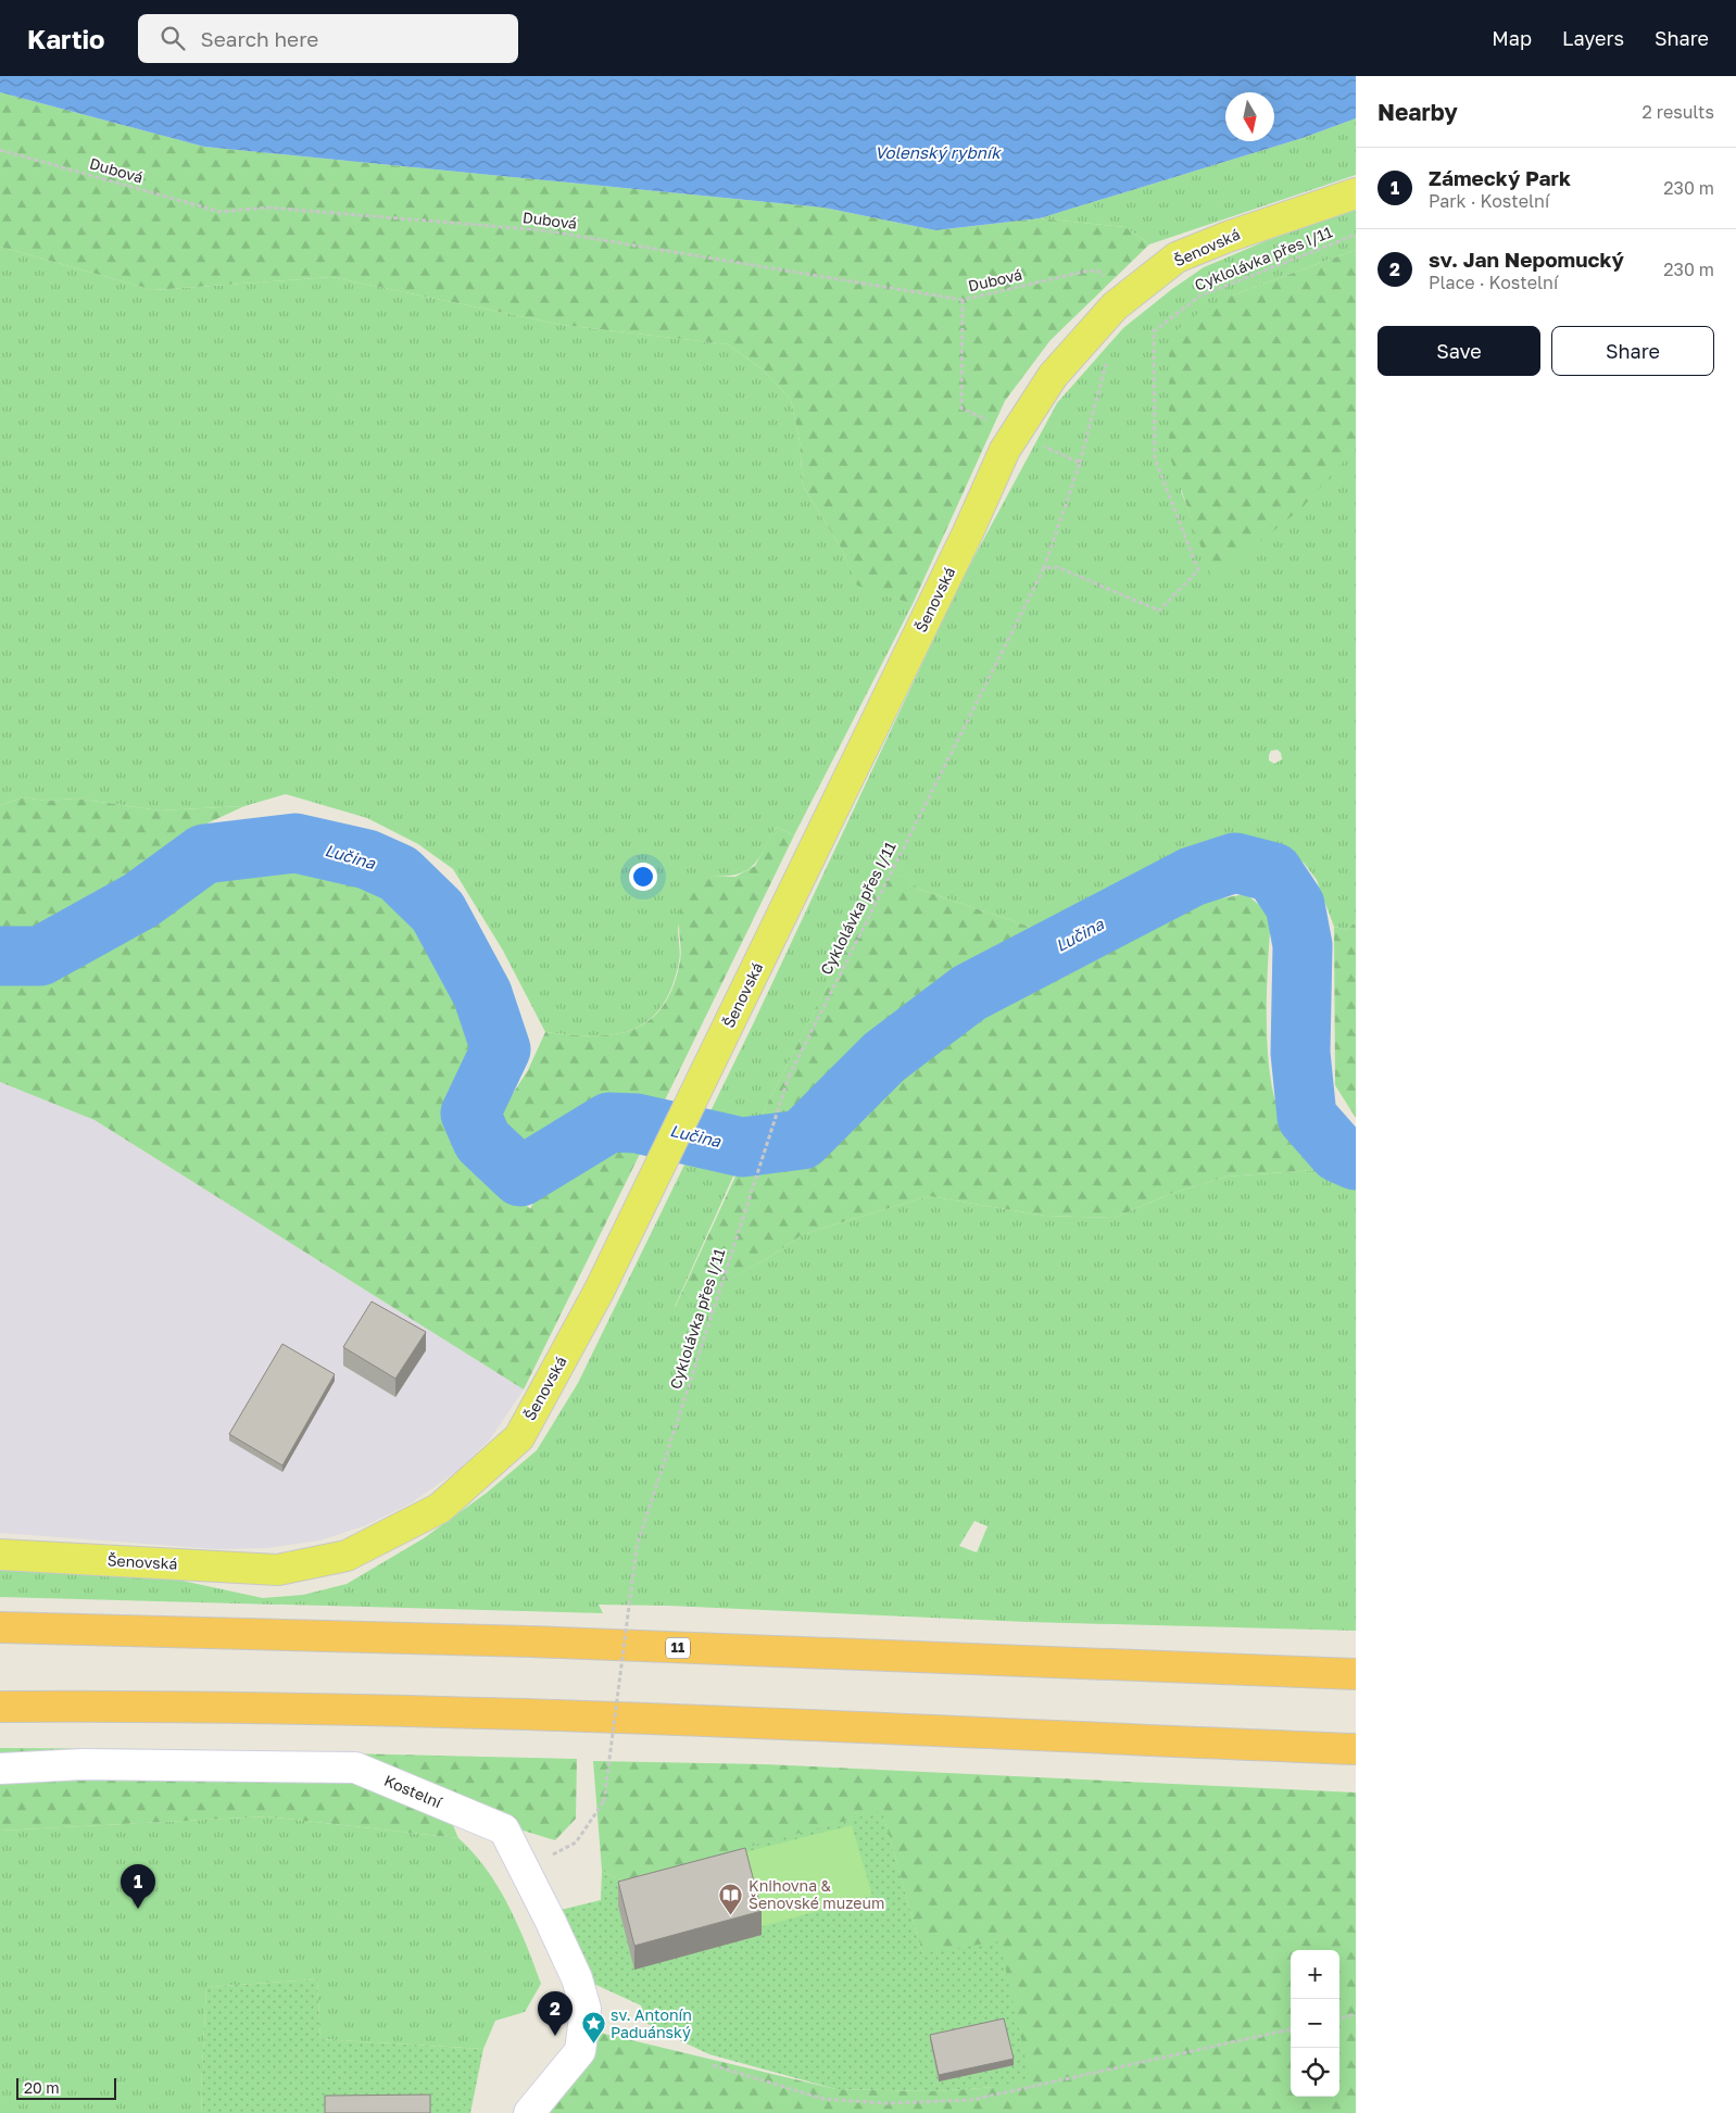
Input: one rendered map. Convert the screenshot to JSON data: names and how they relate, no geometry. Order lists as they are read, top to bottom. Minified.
{"streets":{"highway":["11"],"main road":["Šenovská"],"street":["Kostelní"],"path":["Dubová","Cyklolávka přes I/11"]},"crossings":[["Cyklolávka přes I/11","Kostelní"]],"water":["Volenský rybník","Lučina"],"places":{"library":["Knihovna & Šenovské muzeum"],"place":["sv. Antonín Paduánský"]},"scale_bar":"20 m","north":"bottom","page":{"header":"Kartio","search":"Search here","nav":["Map","Layers","Share"],"heading":["Nearby","2 results"],"list":[{"mark":"1","name":"Zámecký Park","note":"Park · Kostelní","value":"230 m"},{"mark":"2","name":"sv. Jan Nepomucký","note":"Place · Kostelní","value":"230 m"}],"buttons":["Save","Share"],"pins":["1","2"],"map_buttons":["+","−"],"scale":"20 m"}}
